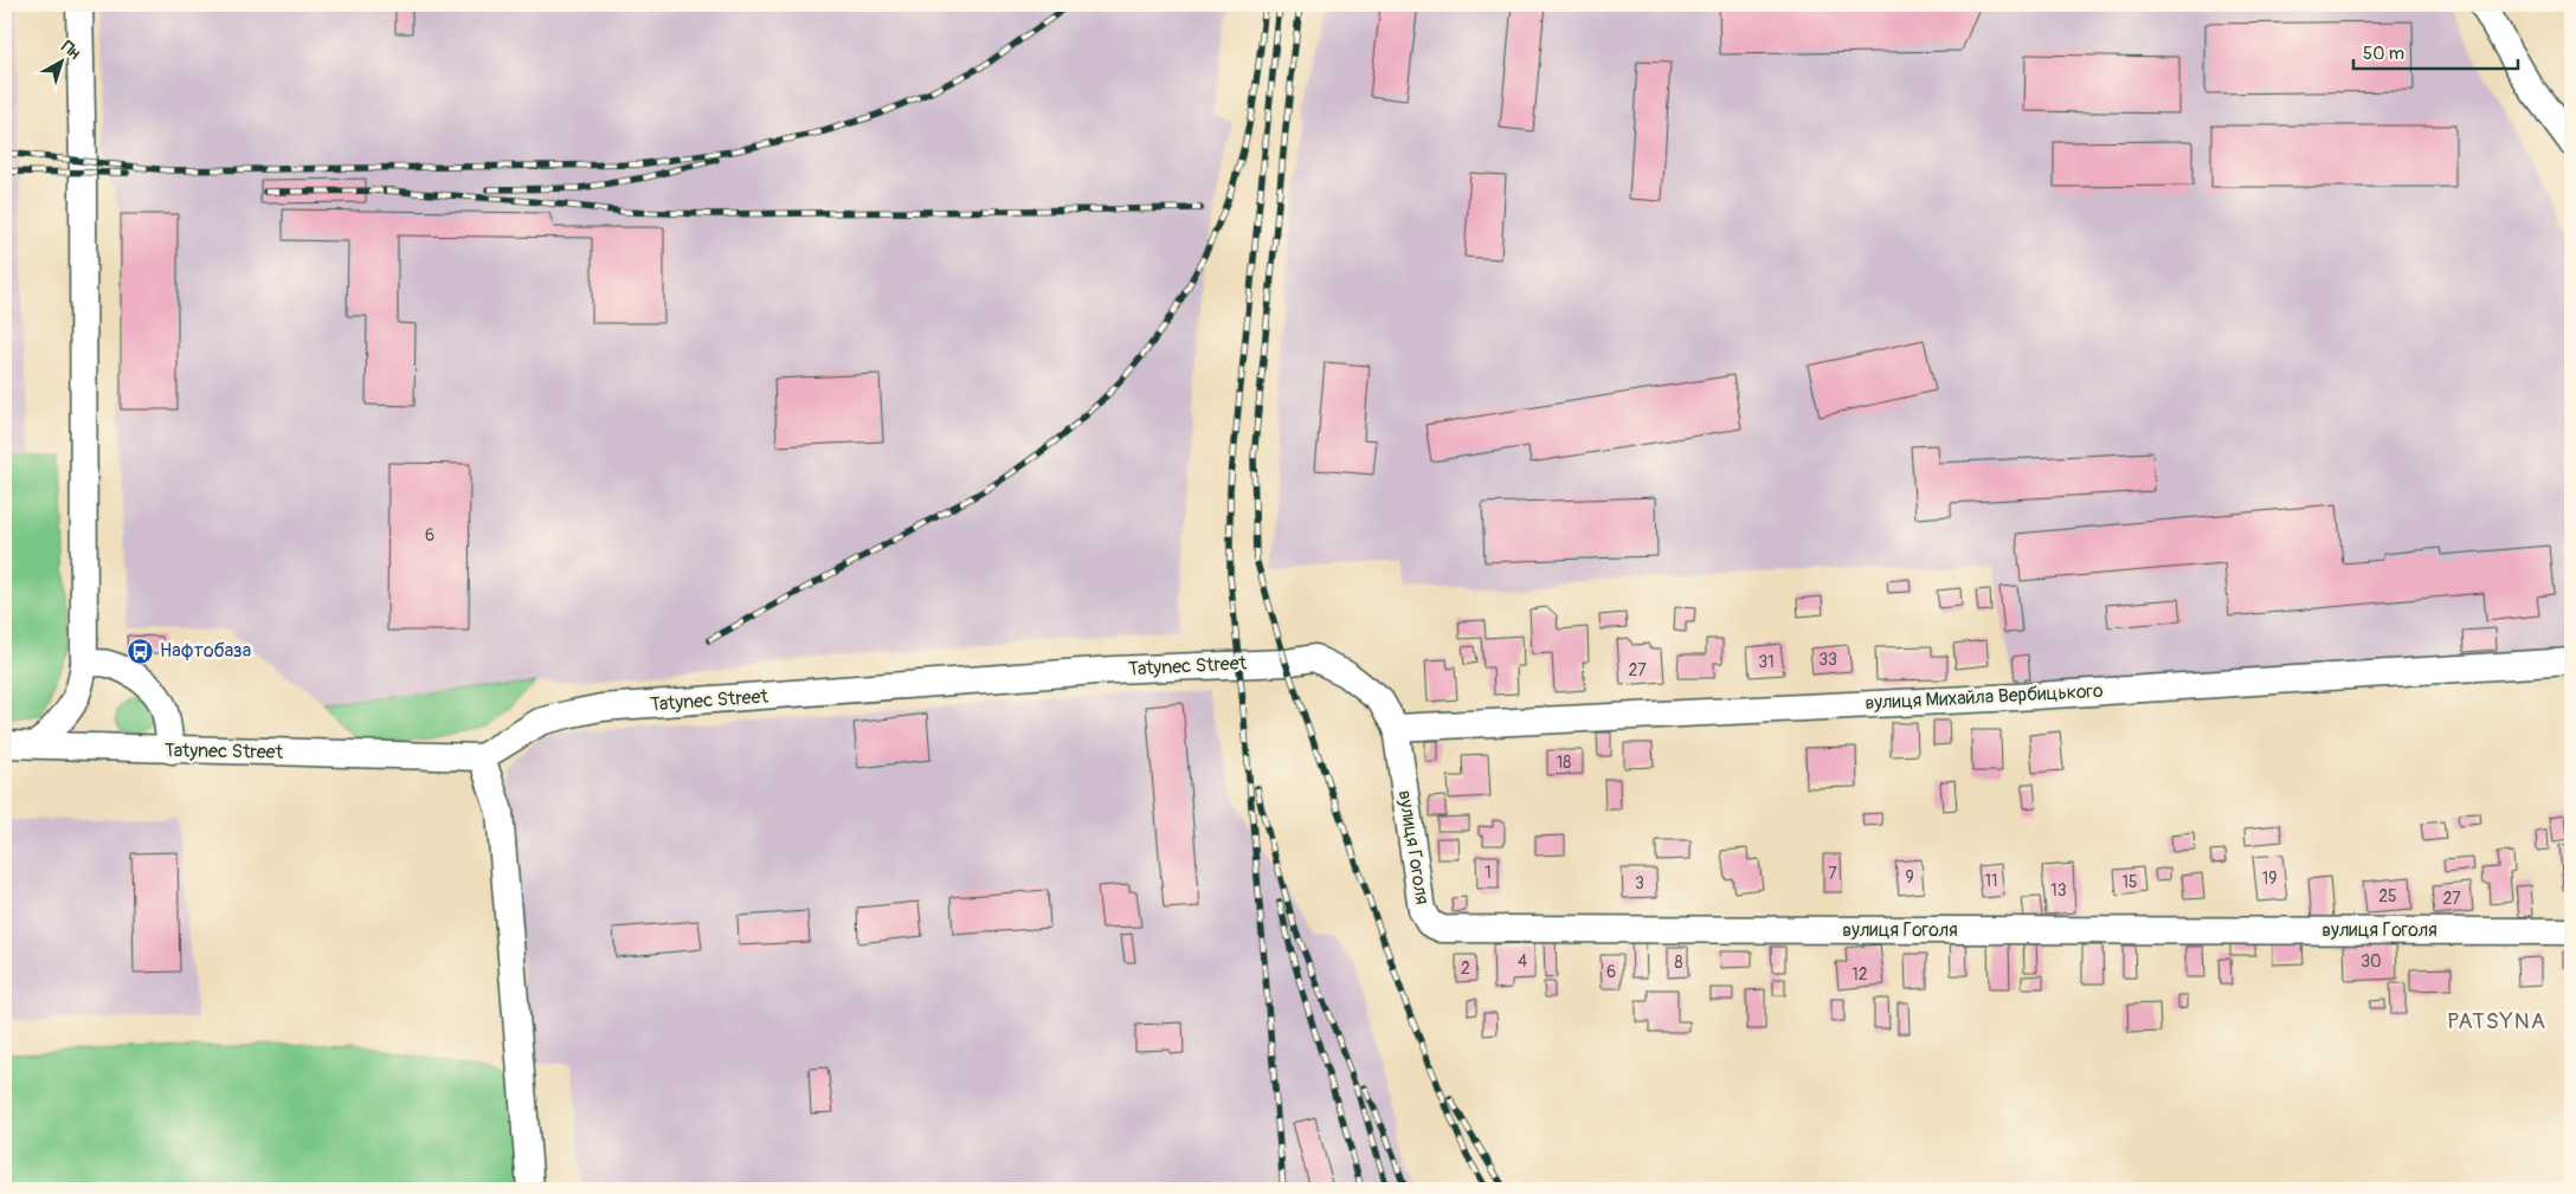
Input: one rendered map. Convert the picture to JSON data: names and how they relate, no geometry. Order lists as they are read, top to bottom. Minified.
{"streets":{"street":["Tatynec Street","вулиця Михайла Вербицького","вулиця Гоголя"]},"crossings":[["Tatynec Street","вулиця Михайла Вербицького"],["Tatynec Street","вулиця Гоголя"],["вулиця Михайла Вербицького","вулиця Гоголя"]],"districts":["PATSYNA"],"places":{"bus stop":["Нафтобаза"]},"house_numbers":["6","33","31","27","18","1","7","9","19","11","15","3","13","25","27","4","30","8","2","6","12"],"scale_bar":"50 m","north":"top right"}
